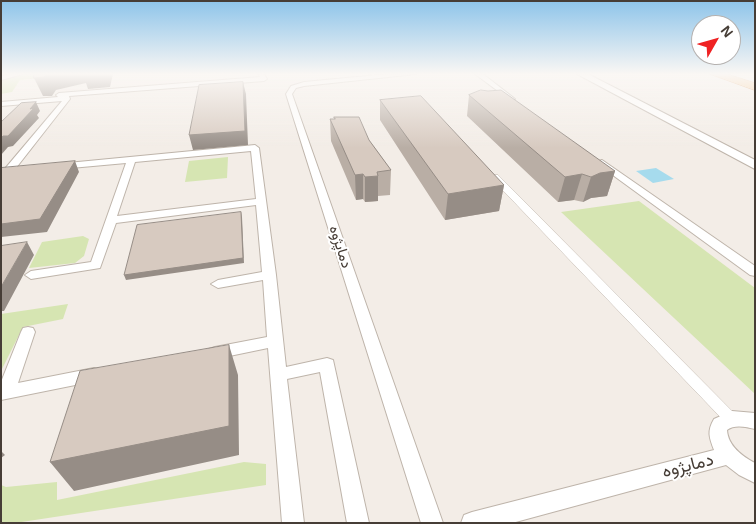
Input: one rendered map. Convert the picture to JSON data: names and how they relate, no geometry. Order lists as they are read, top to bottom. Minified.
{"streets":{"street":["دماپژوه"]},"north":"top right"}
